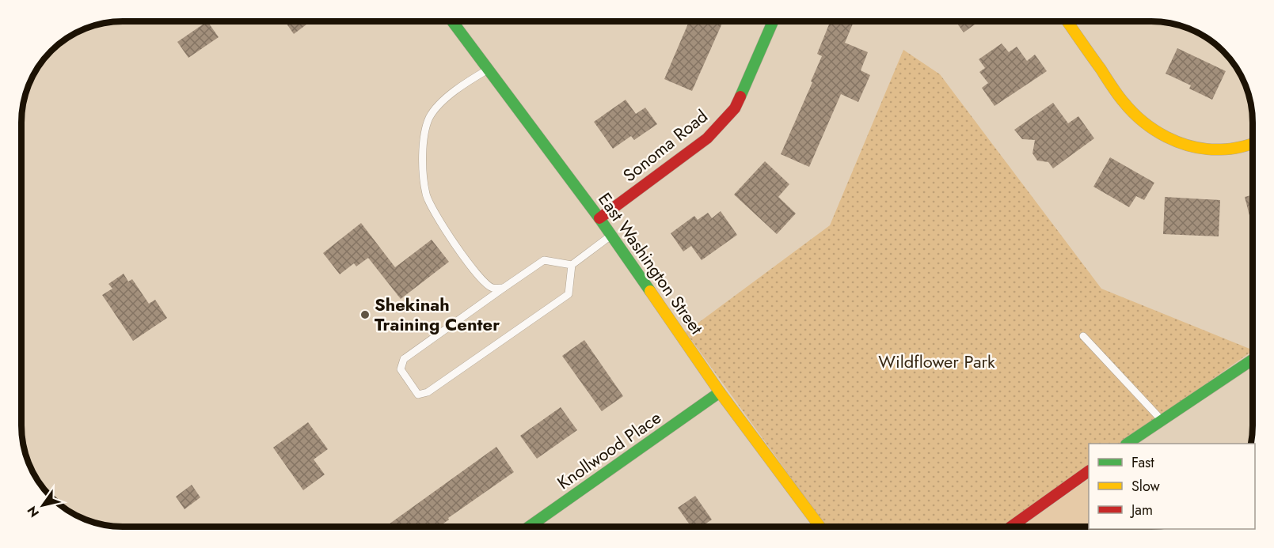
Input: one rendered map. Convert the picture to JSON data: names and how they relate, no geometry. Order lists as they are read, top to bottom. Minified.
{"streets":{"street":["Sonoma Road","East Washington Street","Knollwood Place"]},"crossings":[["Sonoma Road","East Washington Street"],["East Washington Street","Knollwood Place"]],"parks":["Wildflower Park"],"places":["Shekinah Training Center"],"legend":["Fast","Slow","Jam"],"north":"bottom left"}
